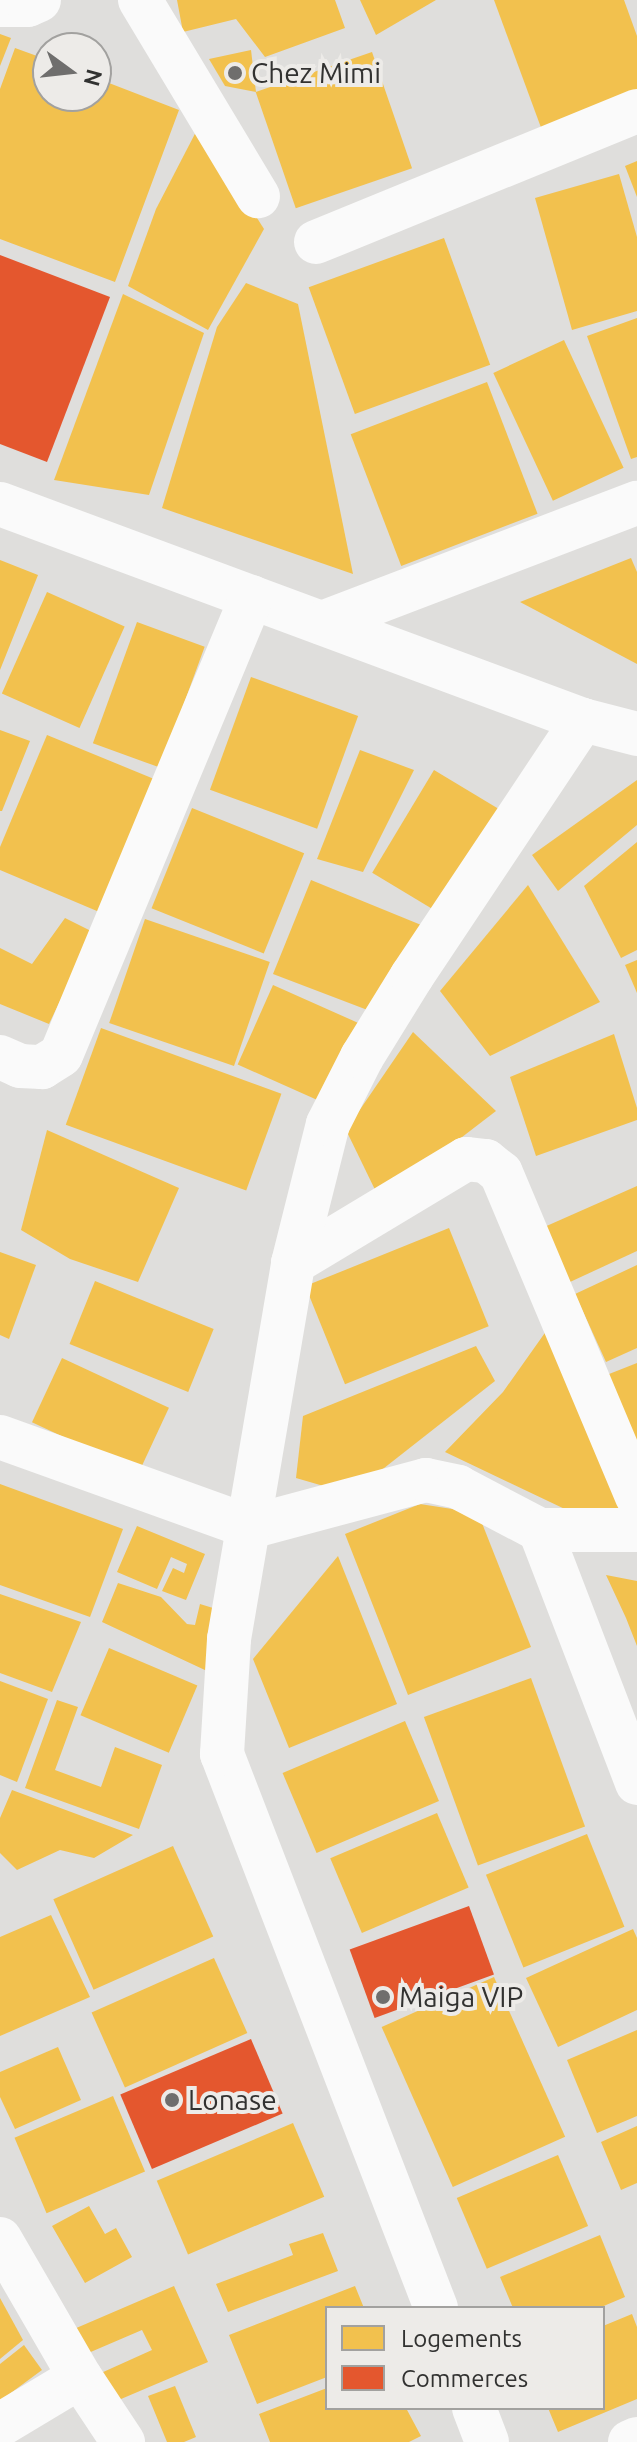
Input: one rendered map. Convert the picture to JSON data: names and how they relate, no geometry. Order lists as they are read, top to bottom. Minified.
{"places":["Chez Mimi","Maiga VIP","Lonase"],"legend":["Logements","Commerces"],"north":"right"}
